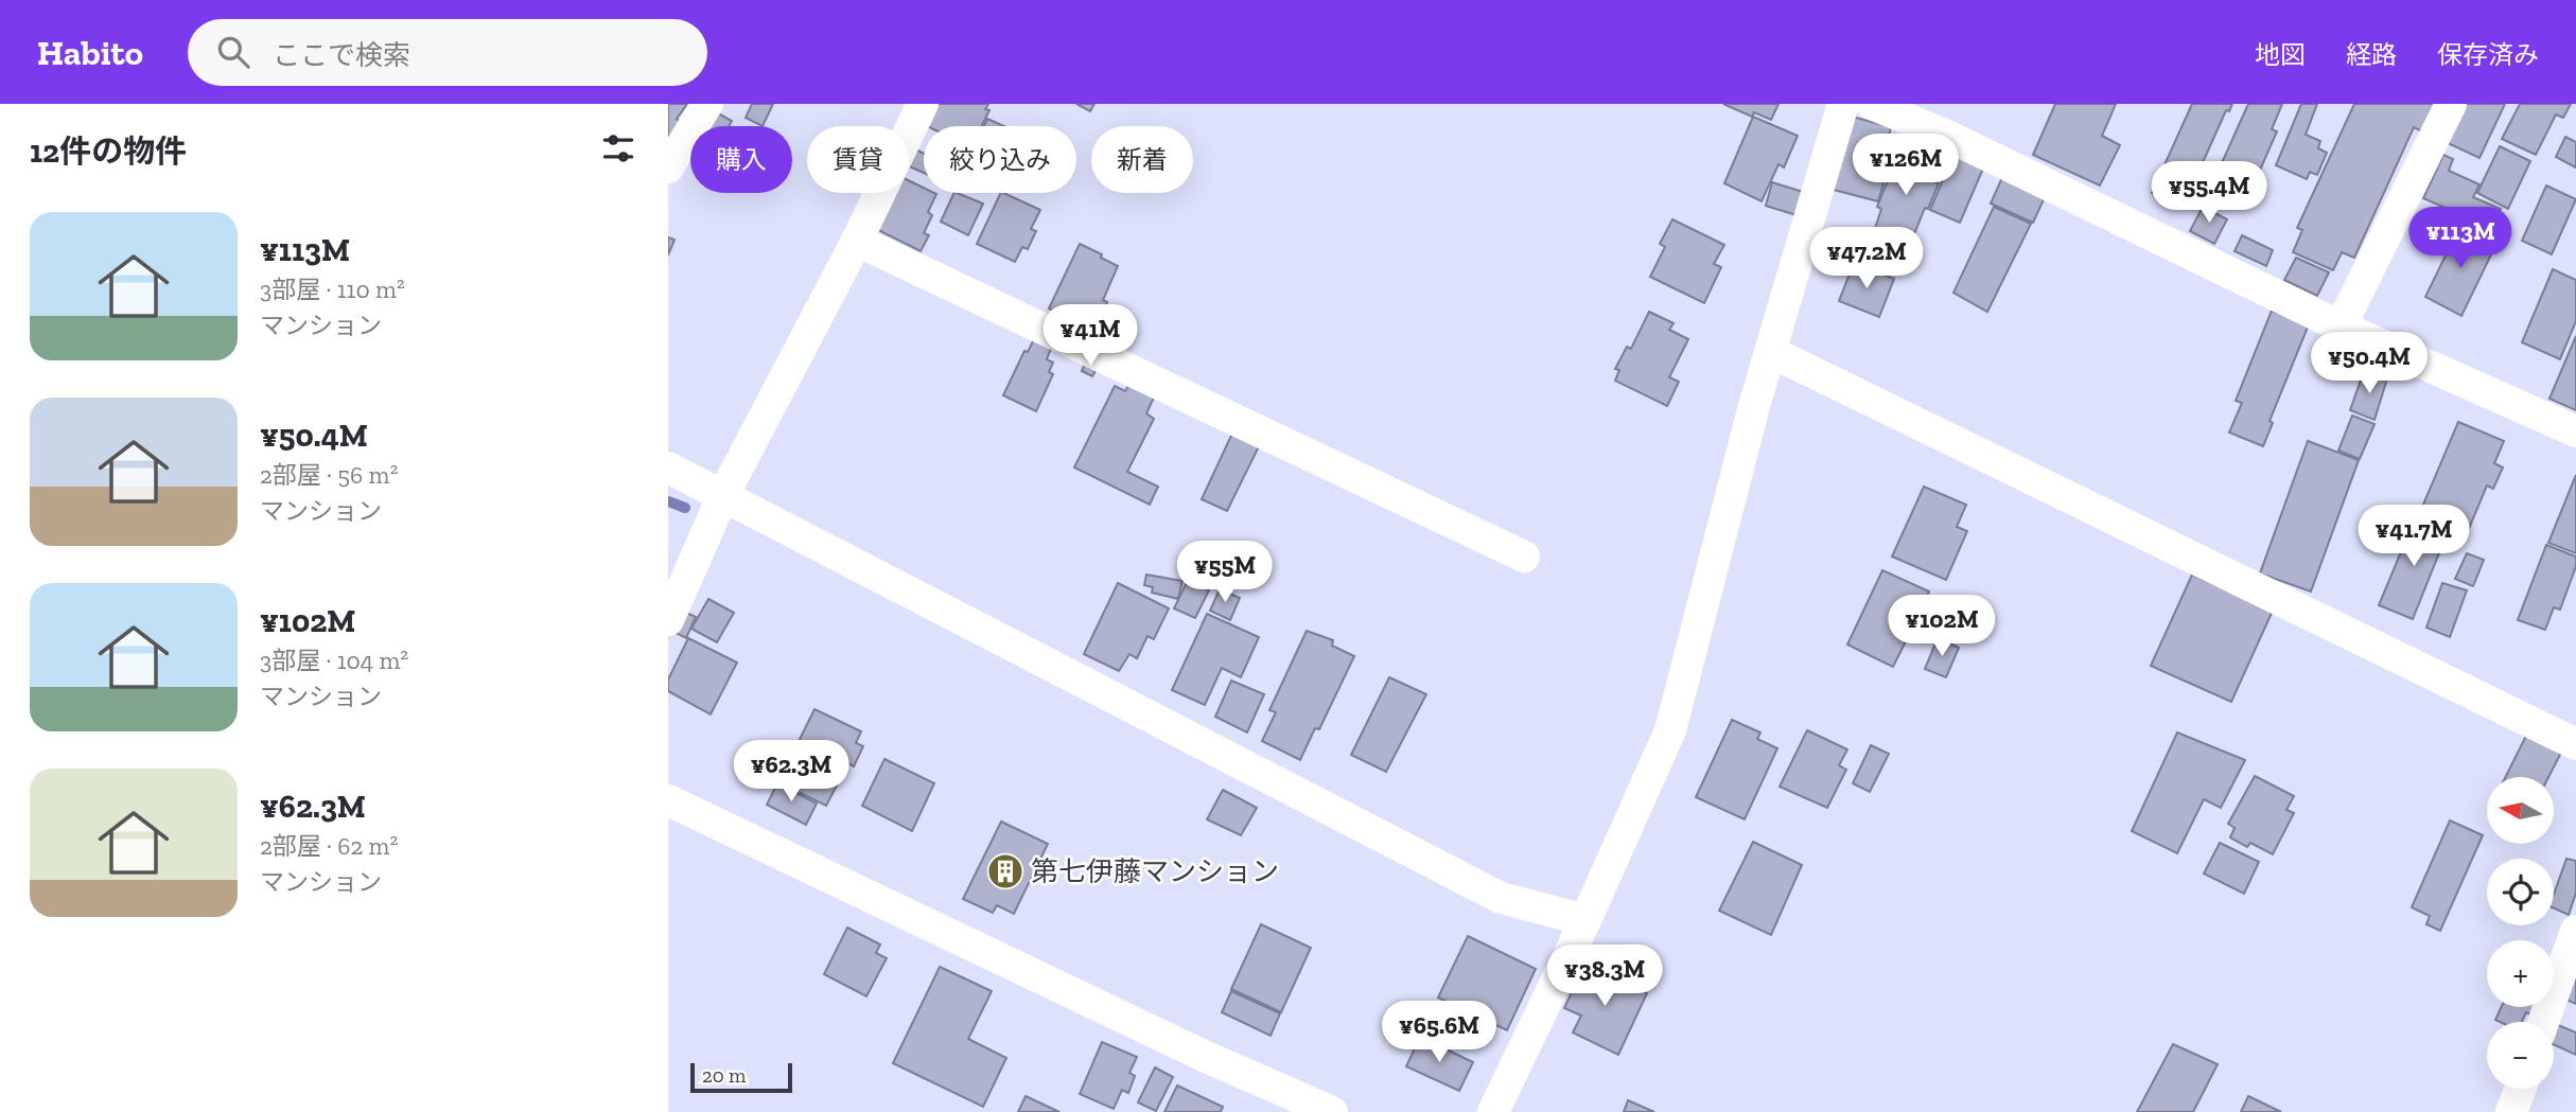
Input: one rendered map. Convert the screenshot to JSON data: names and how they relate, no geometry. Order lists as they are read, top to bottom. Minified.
{"places":{"building":["第七伊藤マンション"]},"scale_bar":"20 m","north":"left","page":{"header":"Habito","search":"ここで検索","nav":["地図","経路","保存済み"],"heading":"12件の物件","chip":["購入","賃貸","絞り込み","新着"],"price":["¥126M","¥55.4M","¥113M","¥47.2M","¥41M","¥50.4M","¥41.7M","¥55M","¥102M","¥62.3M","¥38.3M","¥65.6M"],"list":[{"name":"¥113M","note":"3部屋 · 110 m² · マンション"},{"name":"¥50.4M","note":"2部屋 · 56 m² · マンション"},{"name":"¥102M","note":"3部屋 · 104 m² · マンション"},{"name":"¥62.3M","note":"2部屋 · 62 m² · マンション"}],"map_buttons":["+","−"],"scale":"20 m"}}
